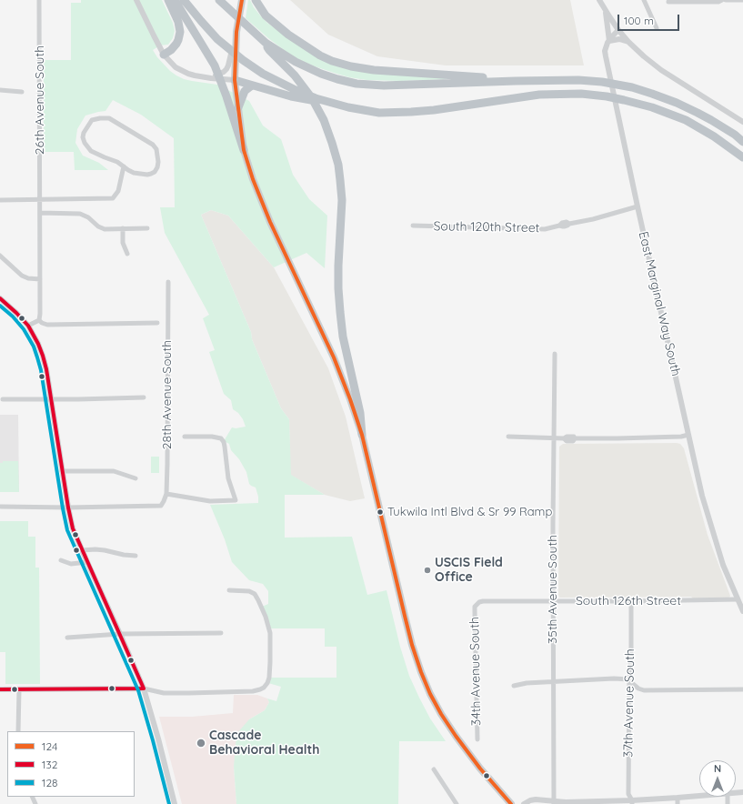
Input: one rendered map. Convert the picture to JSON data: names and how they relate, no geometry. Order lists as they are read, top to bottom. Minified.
{"streets":{"street":["26th Avenue South","South 120th Street","East Marginal Way South","28th Avenue South","35th Avenue South","South 126th Street","34th Avenue South","37th Avenue South"]},"crossings":[["South 120th Street","East Marginal Way South"],["East Marginal Way South","South 126th Street"],["35th Avenue South","South 126th Street"],["South 126th Street","34th Avenue South"],["South 126th Street","37th Avenue South"]],"places":["Tukwila Intl Blvd & Sr 99 Ramp","USCIS Field Office","Cascade Behavioral Health"],"lines":["transit line 124","transit line 132","transit line 128"],"legend":["124","132","128"],"scale_bar":"100 m","north":"top"}
